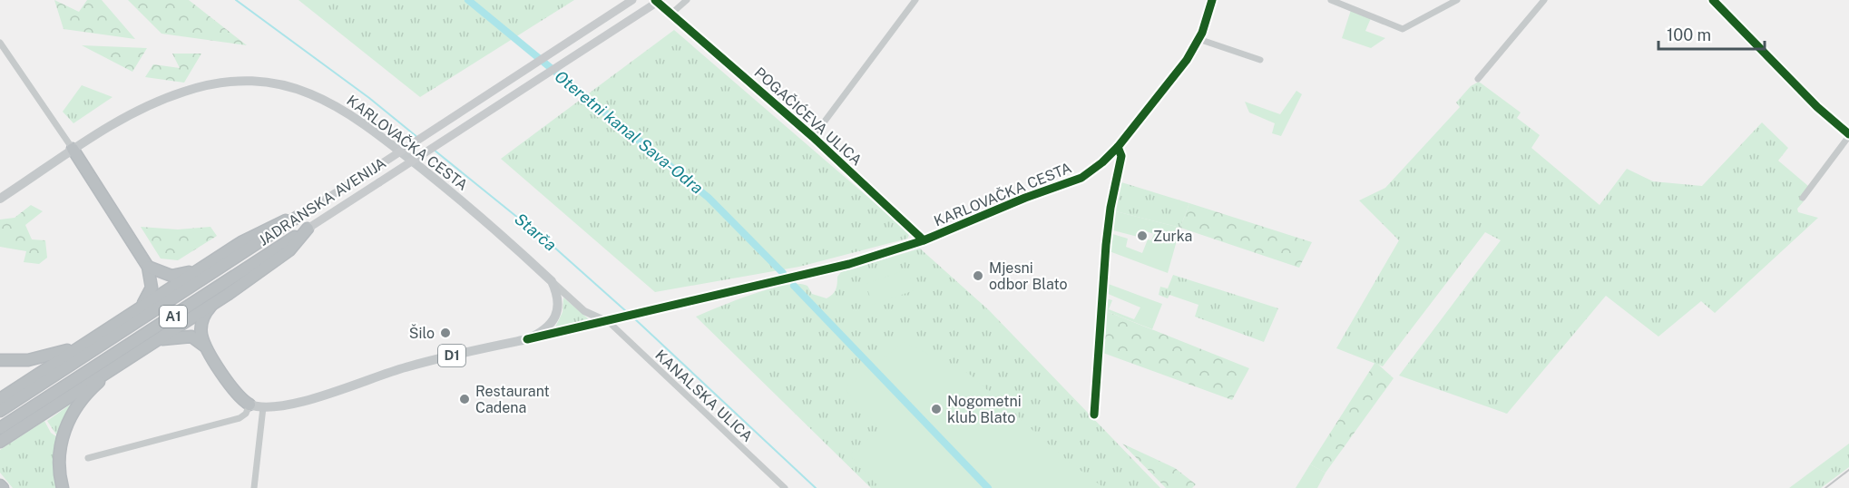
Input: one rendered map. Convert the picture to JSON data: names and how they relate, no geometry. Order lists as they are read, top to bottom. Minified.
{"streets":{"highway":["JADRANSKA AVENIJA","A1"],"main road":["KARLOVAČKA CESTA","D1"],"street":["POGAČIĆEVA ULICA","KANALSKA ULICA"]},"crossings":[["POGAČIĆEVA ULICA","KARLOVAČKA CESTA"],["KARLOVAČKA CESTA","KANALSKA ULICA"]],"water":["Oteretni kanal Sava-Odra","Starča"],"places":["Zurka","Mjesni odbor Blato","Šilo","Restaurant Cadena","Nogometni klub Blato"],"scale_bar":"100 m"}
